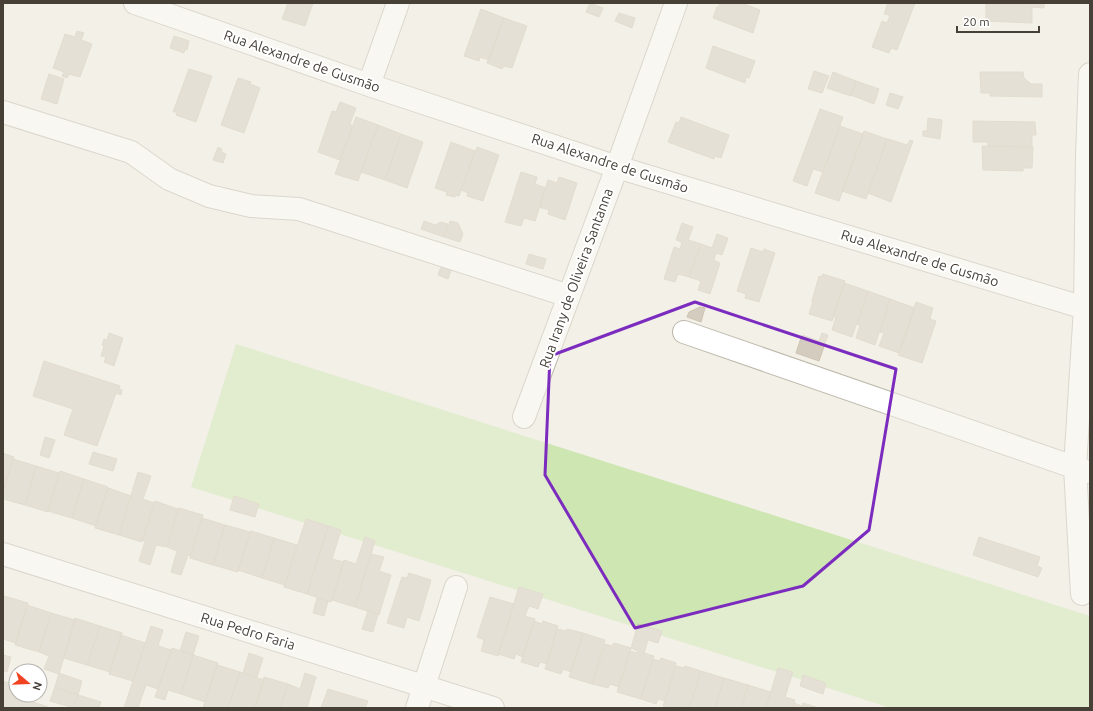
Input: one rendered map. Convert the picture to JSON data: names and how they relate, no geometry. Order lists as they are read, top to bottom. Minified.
{"streets":{"street":["Rua Alexandre de Gusmão","Rua Irany de Oliveira Santanna","Rua Pedro Faria"]},"crossings":[["Rua Alexandre de Gusmão","Rua Irany de Oliveira Santanna"]],"scale_bar":"20 m","north":"right"}
